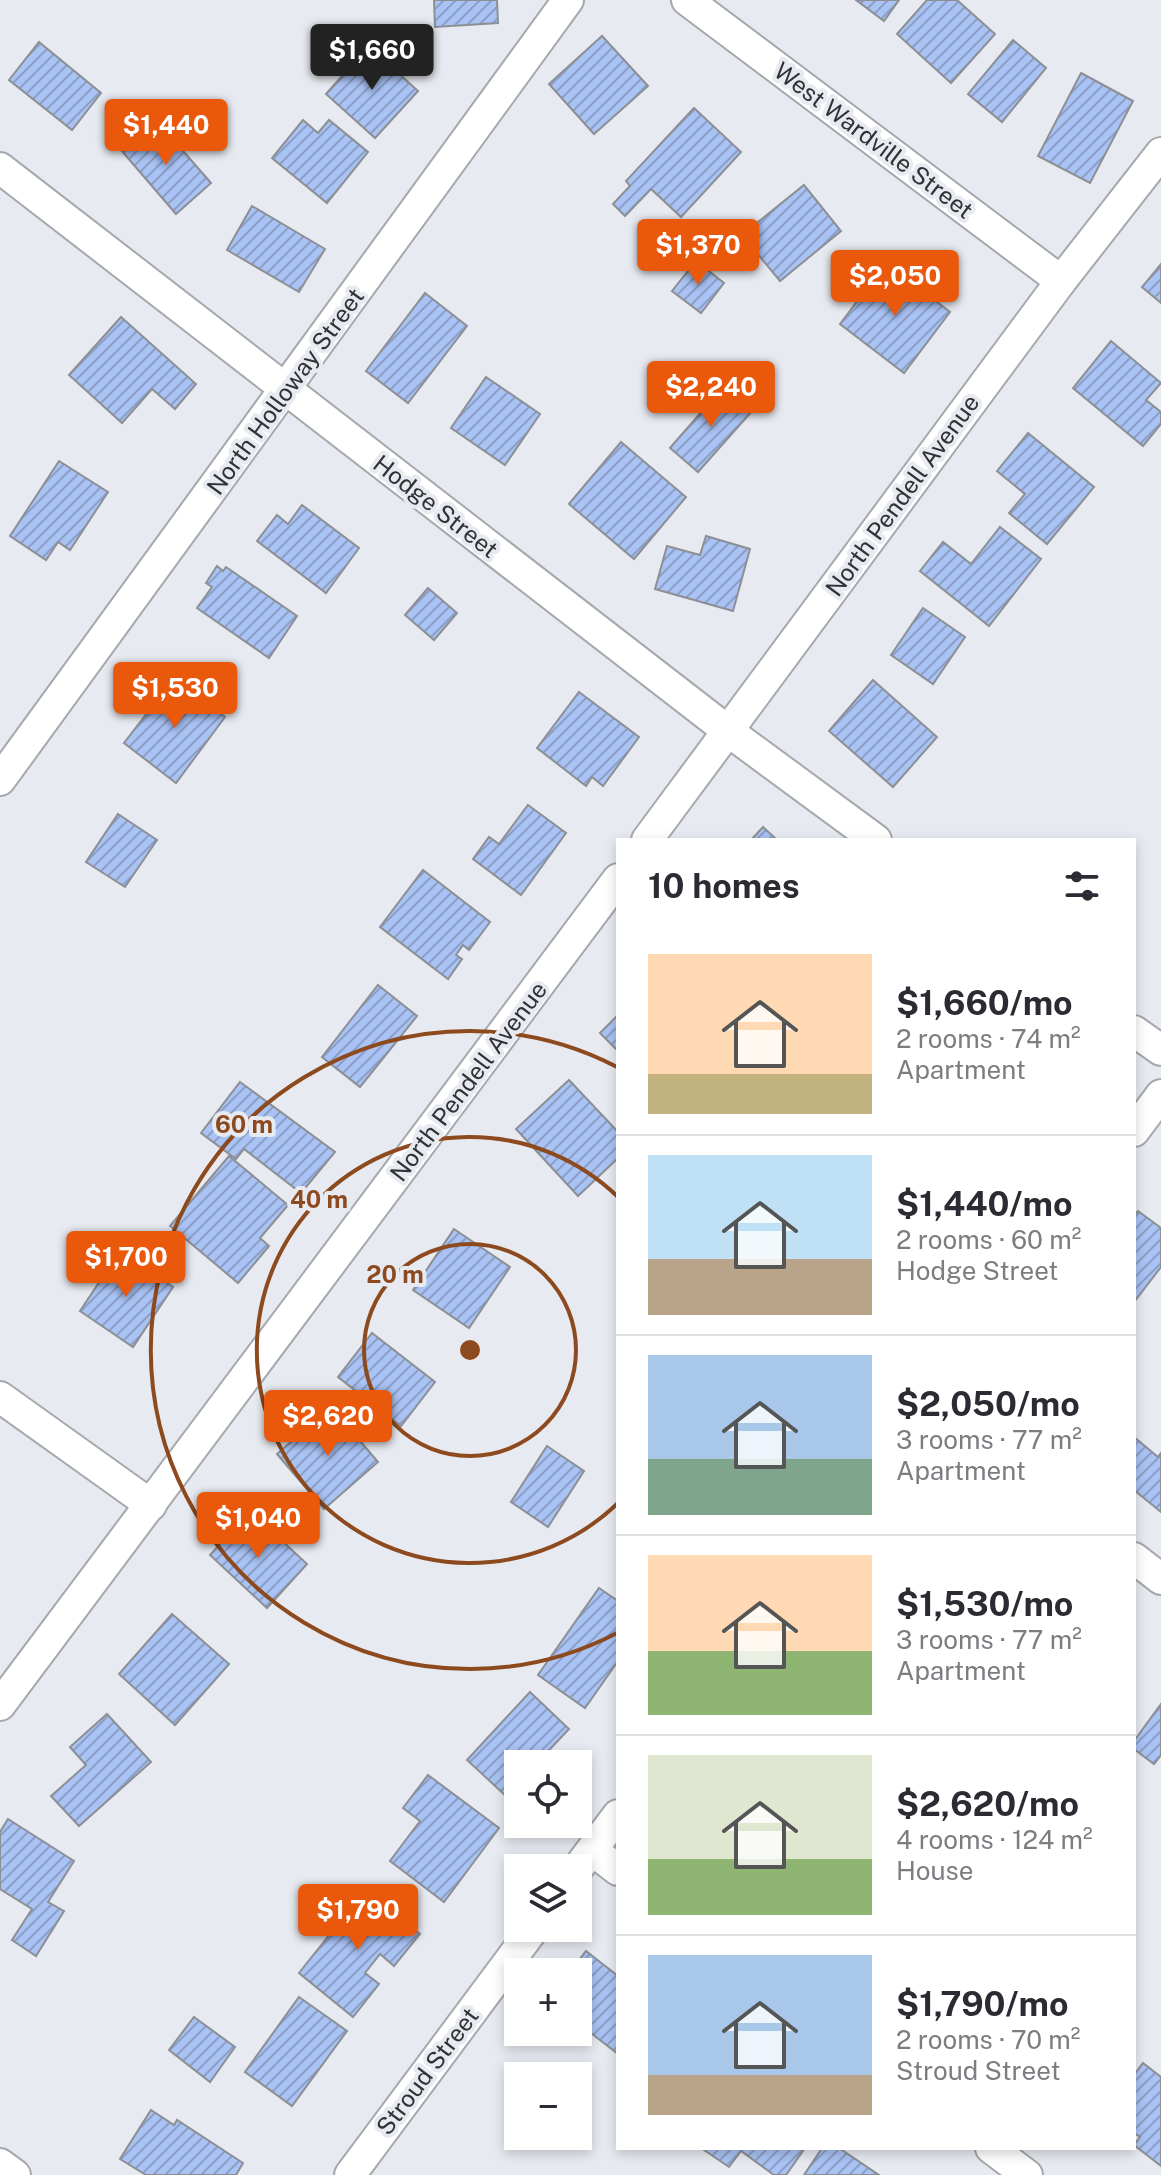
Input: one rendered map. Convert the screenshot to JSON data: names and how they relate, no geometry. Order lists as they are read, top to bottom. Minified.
{"streets":{"street":["West Wardville Street","North Holloway Street","North Pendell Avenue","Hodge Street","Stroud Street"]},"crossings":[["West Wardville Street","North Pendell Avenue"],["North Holloway Street","Hodge Street"],["North Pendell Avenue","Hodge Street"]],"page":{"price":["$1,660","$1,440","$1,370","$2,050","$2,240","$1,530","$1,700","$2,620","$1,040","$1,790"],"heading":"10 homes","list":[{"name":"$1,660/mo","note":"2 rooms · 74 m² · Apartment"},{"name":"$1,440/mo","note":"2 rooms · 60 m² · Hodge Street"},{"name":"$2,050/mo","note":"3 rooms · 77 m² · Apartment"},{"name":"$1,530/mo","note":"3 rooms · 77 m² · Apartment"},{"name":"$2,620/mo","note":"4 rooms · 124 m² · House"},{"name":"$1,790/mo","note":"2 rooms · 70 m² · Stroud Street"}],"map_buttons":["+","−"]},"rings":["60 m","40 m","20 m"]}
